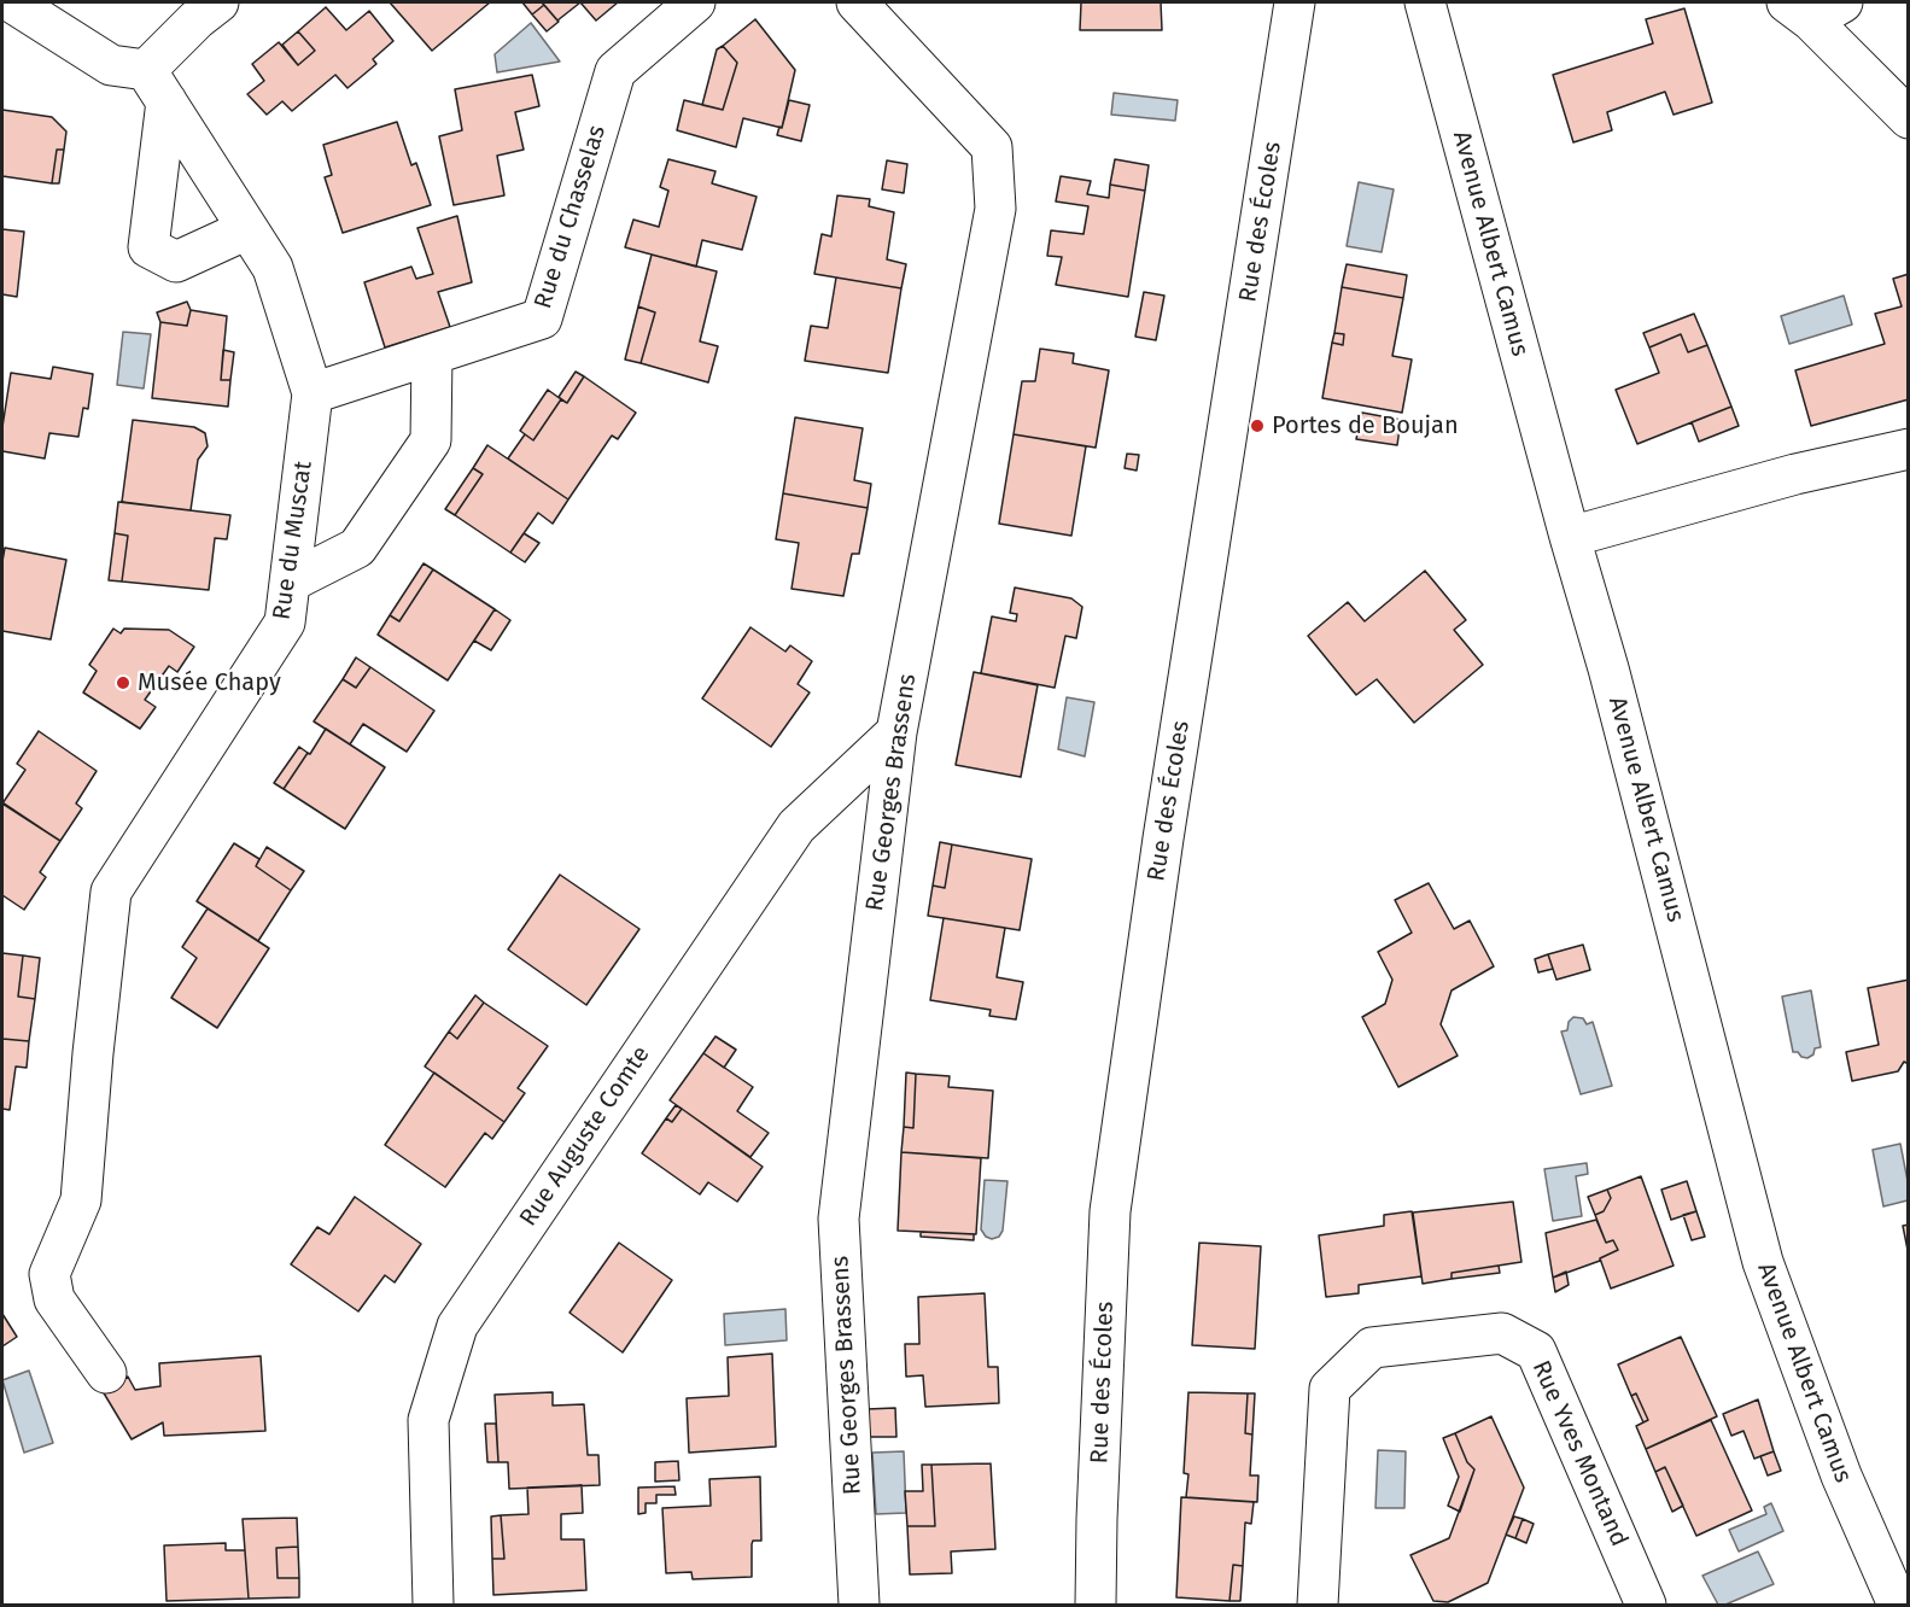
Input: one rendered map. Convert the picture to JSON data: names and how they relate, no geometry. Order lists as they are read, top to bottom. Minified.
{"streets":{"street":["Rue du Chasselas","Rue des Écoles","Avenue Albert Camus","Rue du Muscat","Rue Georges Brassens","Rue Auguste Comte","Rue Yves Montand"]},"crossings":[["Rue du Chasselas","Rue du Muscat"],["Rue Georges Brassens","Rue Auguste Comte"]],"places":["Portes de Boujan","Musée Chapy"]}
